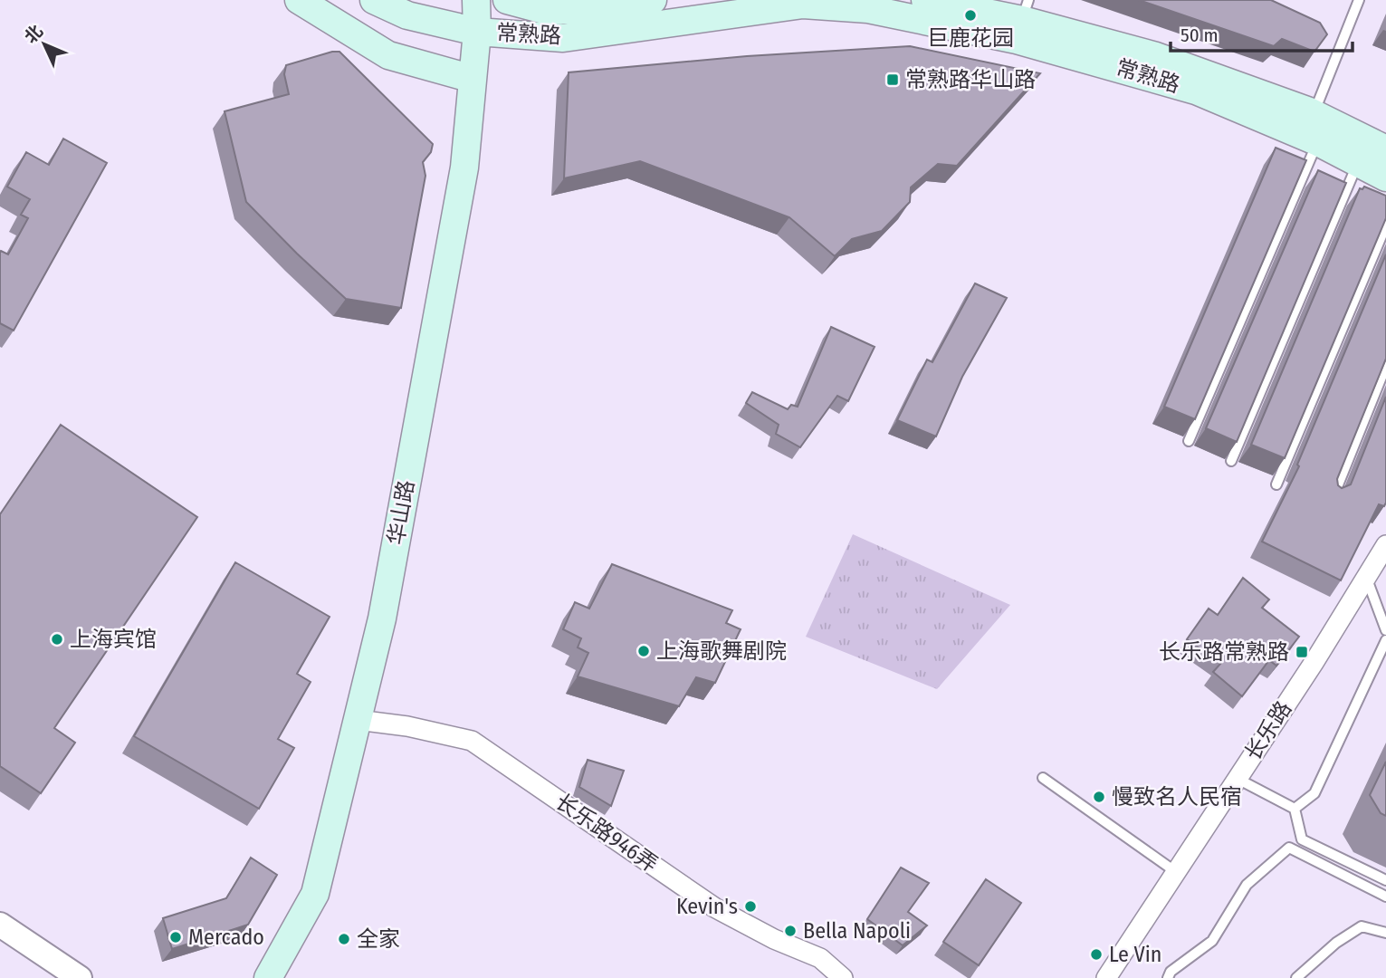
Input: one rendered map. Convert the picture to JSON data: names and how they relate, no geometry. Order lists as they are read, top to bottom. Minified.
{"streets":{"main road":["常熟路","华山路"],"street":["长乐路","长乐路946弄"]},"crossings":[["常熟路","华山路"],["华山路","长乐路946弄"]],"places":{"other":["巨鹿花园","上海宾馆","上海歌舞剧院","慢致名人民宿","Kevin's","Bella Napoli","Mercado","全家","Le Vin"],"transit":["常熟路华山路","长乐路常熟路"]},"scale_bar":"50 m","north":"top left"}
